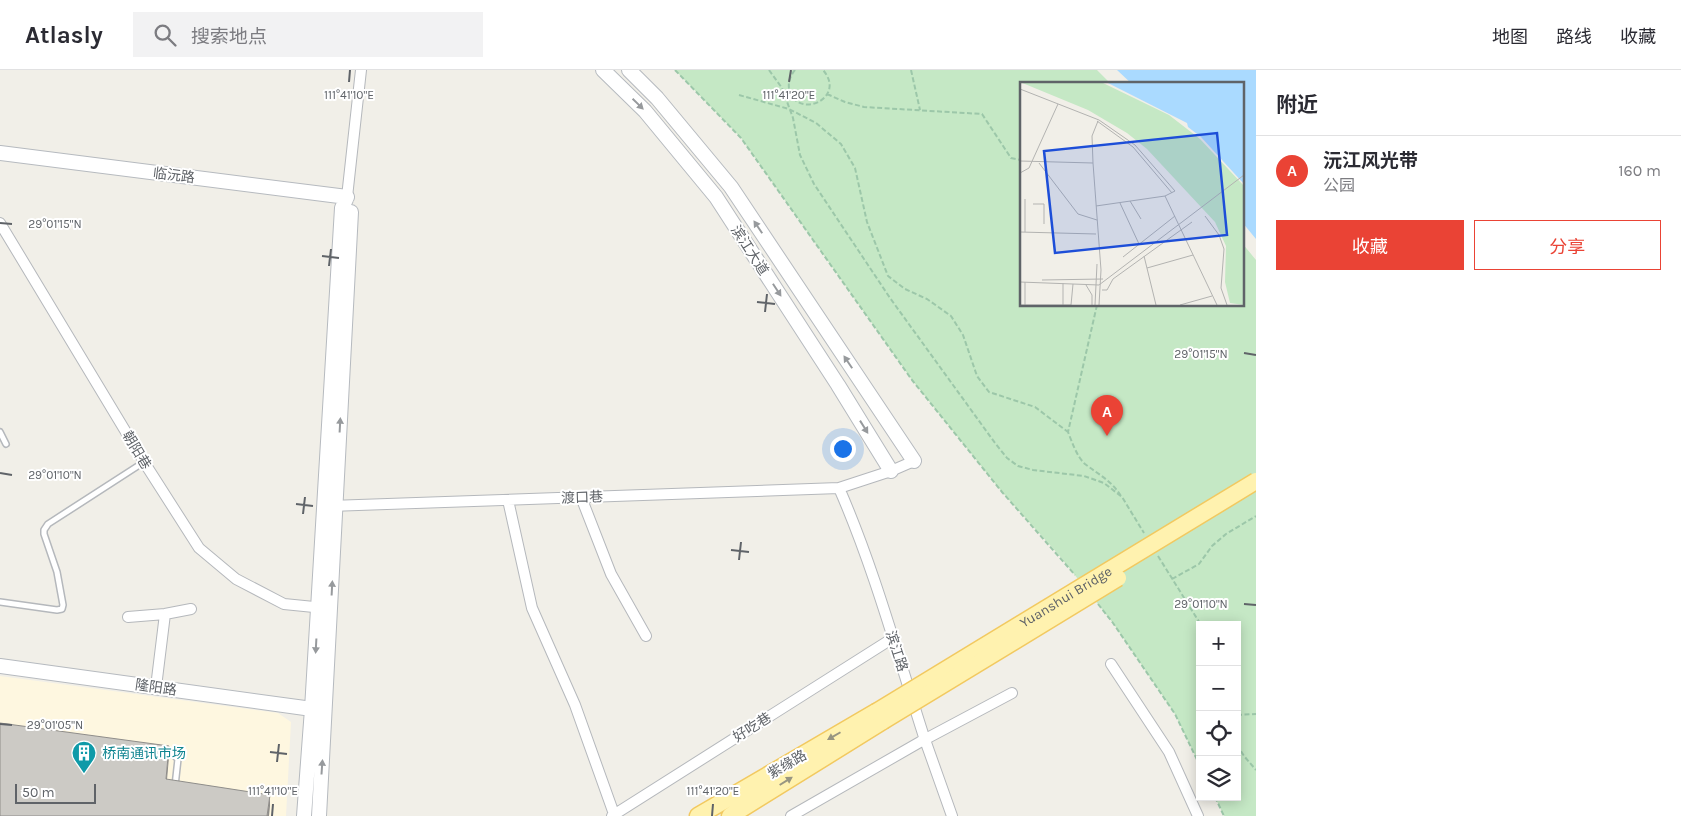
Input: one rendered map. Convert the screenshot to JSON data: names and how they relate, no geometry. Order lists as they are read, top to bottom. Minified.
{"streets":{"main road":["Yuanshui Bridge","紫缘路"],"street":["临沅路","滨江大道","朝阳巷","渡口巷","滨江路","隆阳路","好吃巷"]},"crossings":[["滨江大道","渡口巷"],["渡口巷","滨江路"],["Yuanshui Bridge","紫缘路"],["滨江路","好吃巷"]],"places":{"building":["桥南通讯市场"]},"scale_bar":"50 m","page":{"header":"Atlasly","search":"搜索地点","nav":["地图","路线","收藏"],"heading":"附近","list":[{"mark":"A","name":"沅江风光带","note":"公园","value":"160 m"}],"buttons":["收藏","分享"],"pins":"A","map_buttons":["+","−"],"scale":"50 m"},"coordinates":["111°41'10\"E","111°41'20\"E","29°01'15\"N","29°01'10\"N","29°01'05\"N"]}
